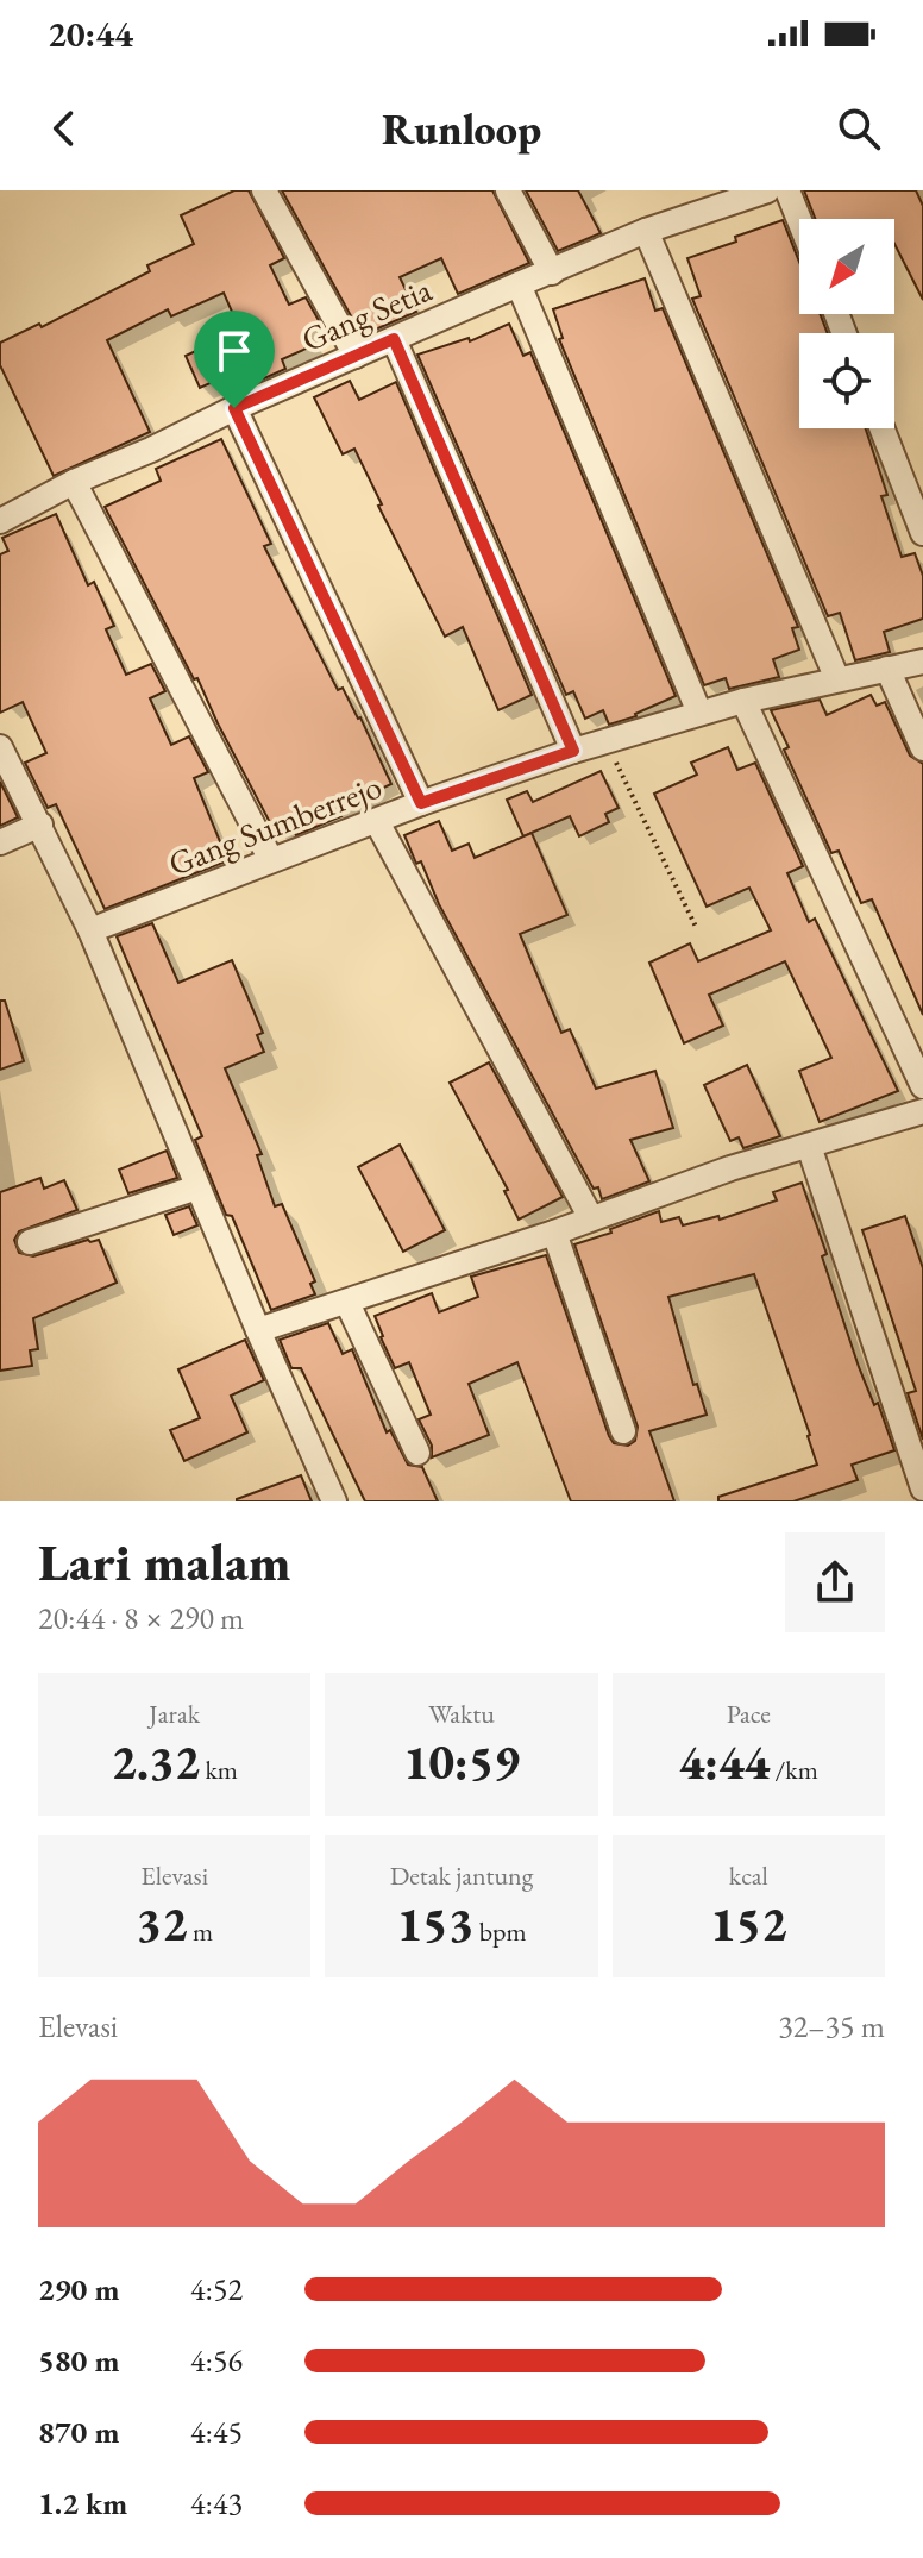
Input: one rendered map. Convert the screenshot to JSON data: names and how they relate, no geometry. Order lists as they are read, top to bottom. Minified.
{"streets":{"street":["Gang Setia","Gang Sumberrejo"]},"north":"bottom left","page":{"status":"20:44","header":"Runloop","heading":["Lari malam","20:44 · 8 × 290 m"],"stats":[["Jarak","2.32 km"],["Waktu","10:59"],["Pace","4:44 /km"],["Elevasi","32 m"],["Detak jantung","153 bpm"],["kcal","152"]],"chart":["Elevasi","32–35 m"],"list":[{"name":"290 m","note":"4:52"},{"name":"580 m","note":"4:56"},{"name":"870 m","note":"4:45"},{"name":"1.2 km","note":"4:43"}]}}
